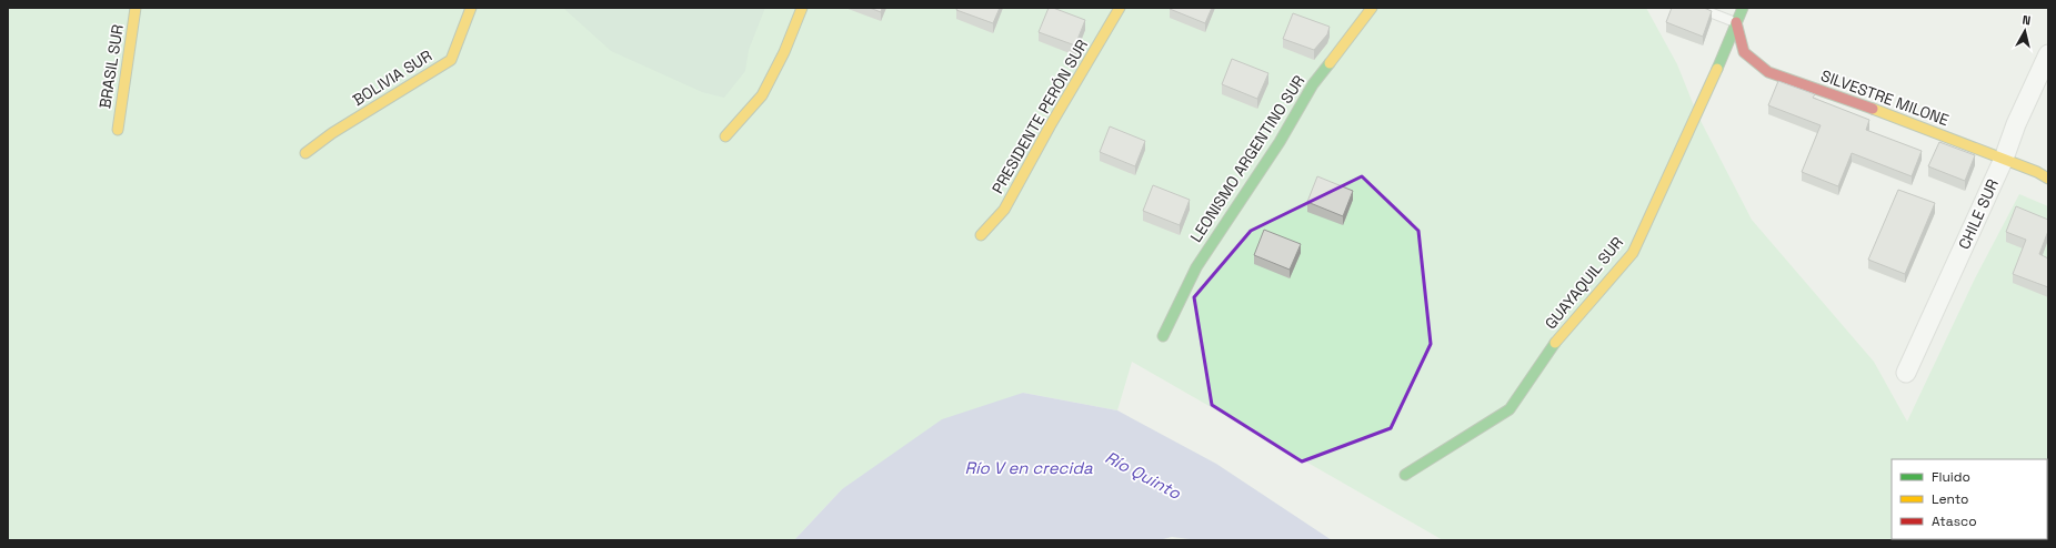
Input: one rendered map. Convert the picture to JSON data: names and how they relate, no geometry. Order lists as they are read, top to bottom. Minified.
{"streets":{"street":["BRASIL SUR","BOLIVIA SUR","SILVESTRE MILONE","PRESIDENTE PERÓN SUR","LEONISMO ARGENTINO SUR","CHILE SUR","GUAYAQUIL SUR"]},"crossings":[["SILVESTRE MILONE","CHILE SUR"],["SILVESTRE MILONE","GUAYAQUIL SUR"]],"water":["Río V en crecida","Río Quinto"],"legend":["Fluido","Lento","Atasco"],"north":"top"}
